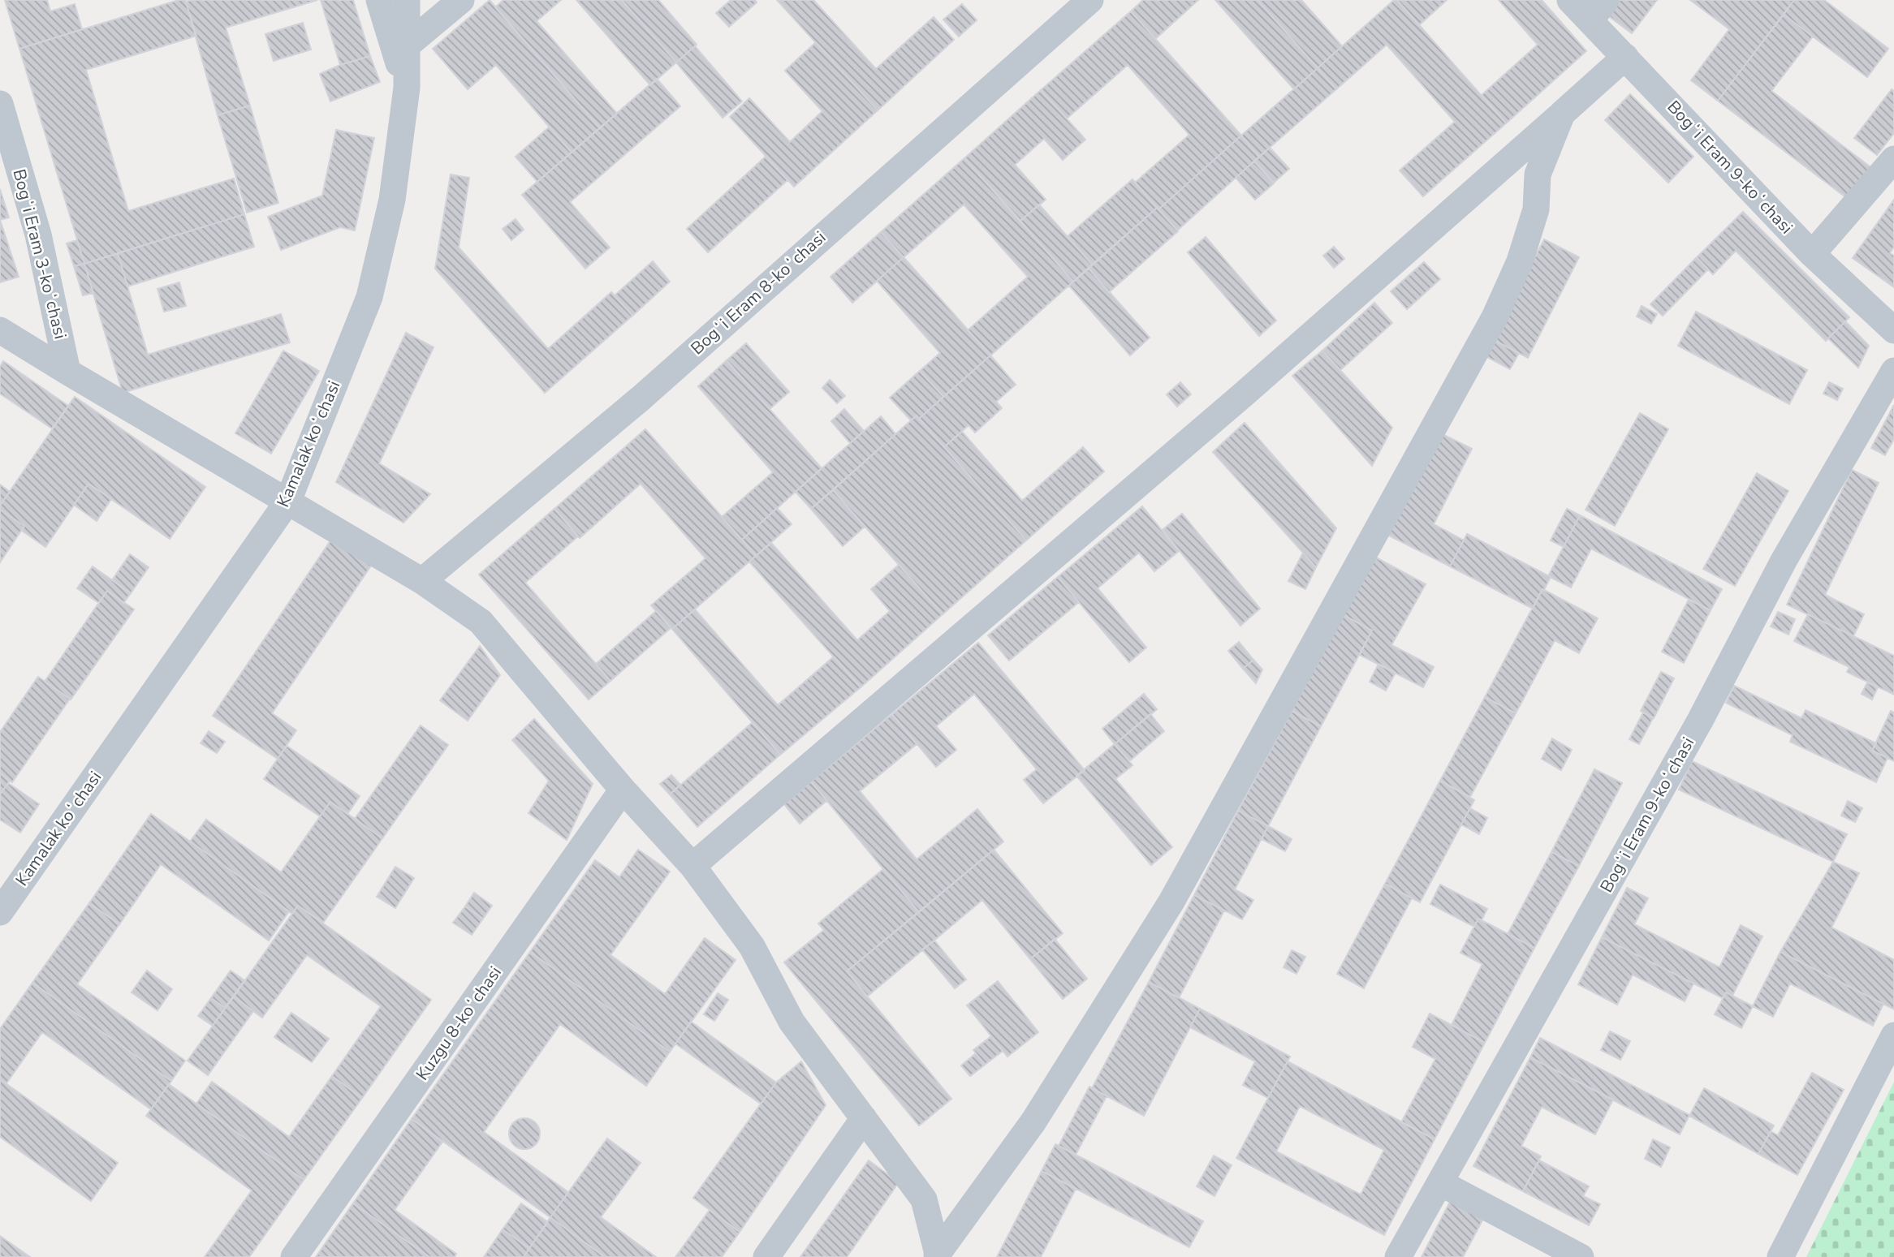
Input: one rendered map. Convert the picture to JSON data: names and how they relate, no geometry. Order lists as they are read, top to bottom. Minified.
{"streets":{"street":["Bogʻi Eram 9-koʻchasi","Bogʻi Eram 3-koʻchasi","Bogʻi Eram 8-koʻchasi","Kamalak koʻchasi","Kuzgu 8-koʻchasi"]}}
